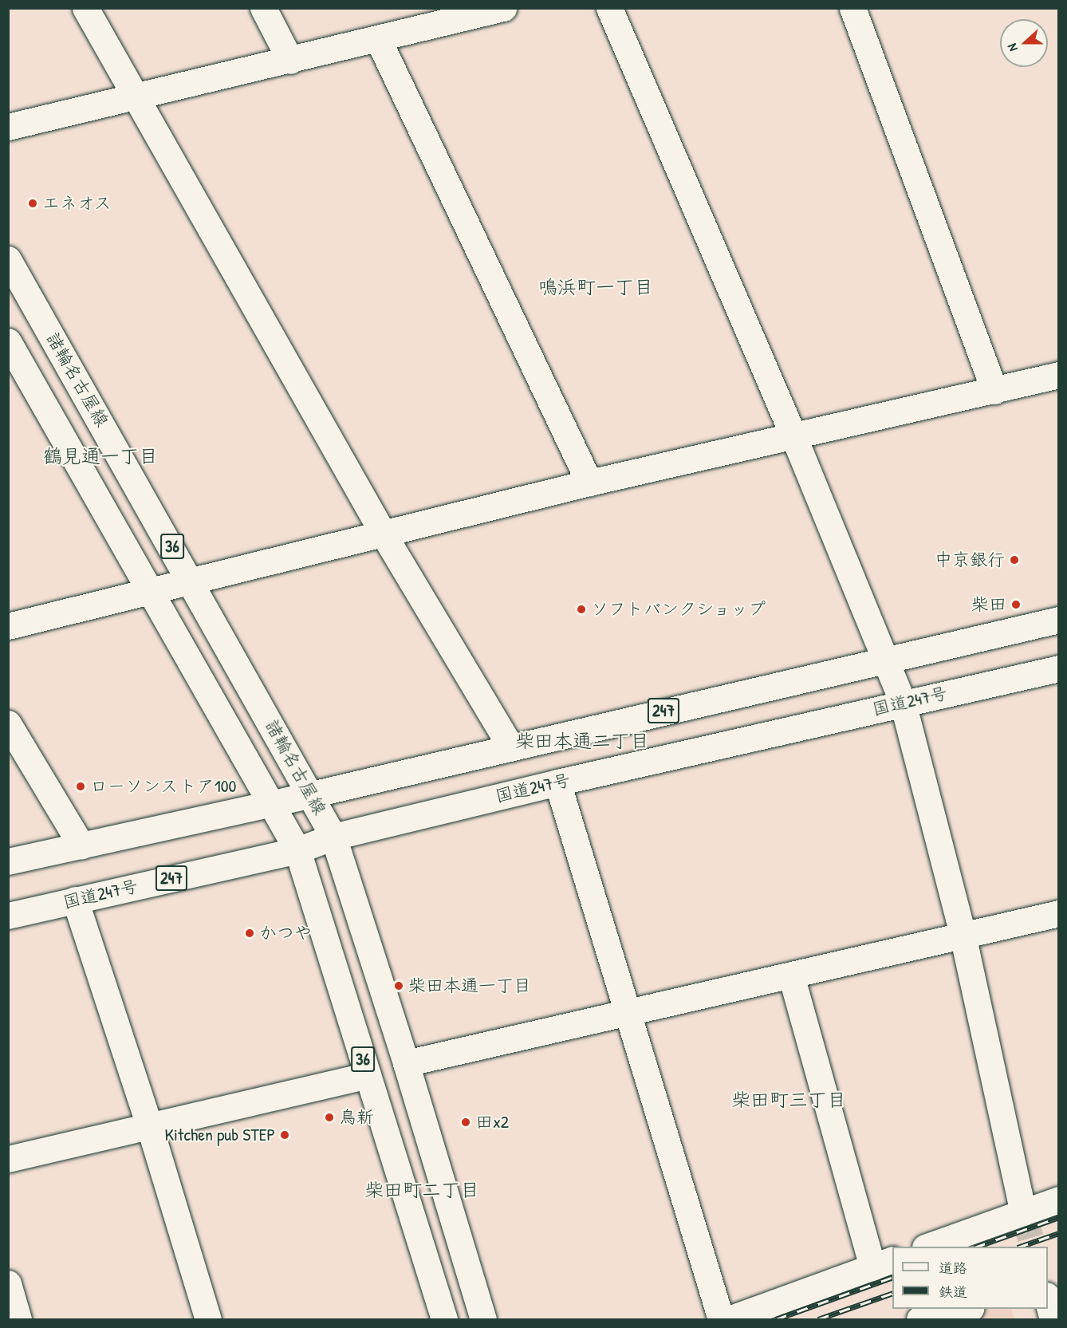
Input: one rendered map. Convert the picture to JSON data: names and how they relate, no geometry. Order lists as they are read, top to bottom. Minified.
{"streets":{"main road":["諸輪名古屋線","36","国道247号","247"]},"crossings":[["諸輪名古屋線","国道247号"],["諸輪名古屋線","247"],["36","国道247号"],["36","247"]],"districts":["鳴浜町一丁目","鶴見通一丁目","柴田本通二丁目","柴田町三丁目","柴田町二丁目"],"places":["エネオス","中京銀行","柴田","ソフトバンクショップ","ローソンストア100","かつや","柴田本通一丁目","鳥新","田x2","Kitchen pub STEP"],"legend":["道路","鉄道"],"north":"left"}
